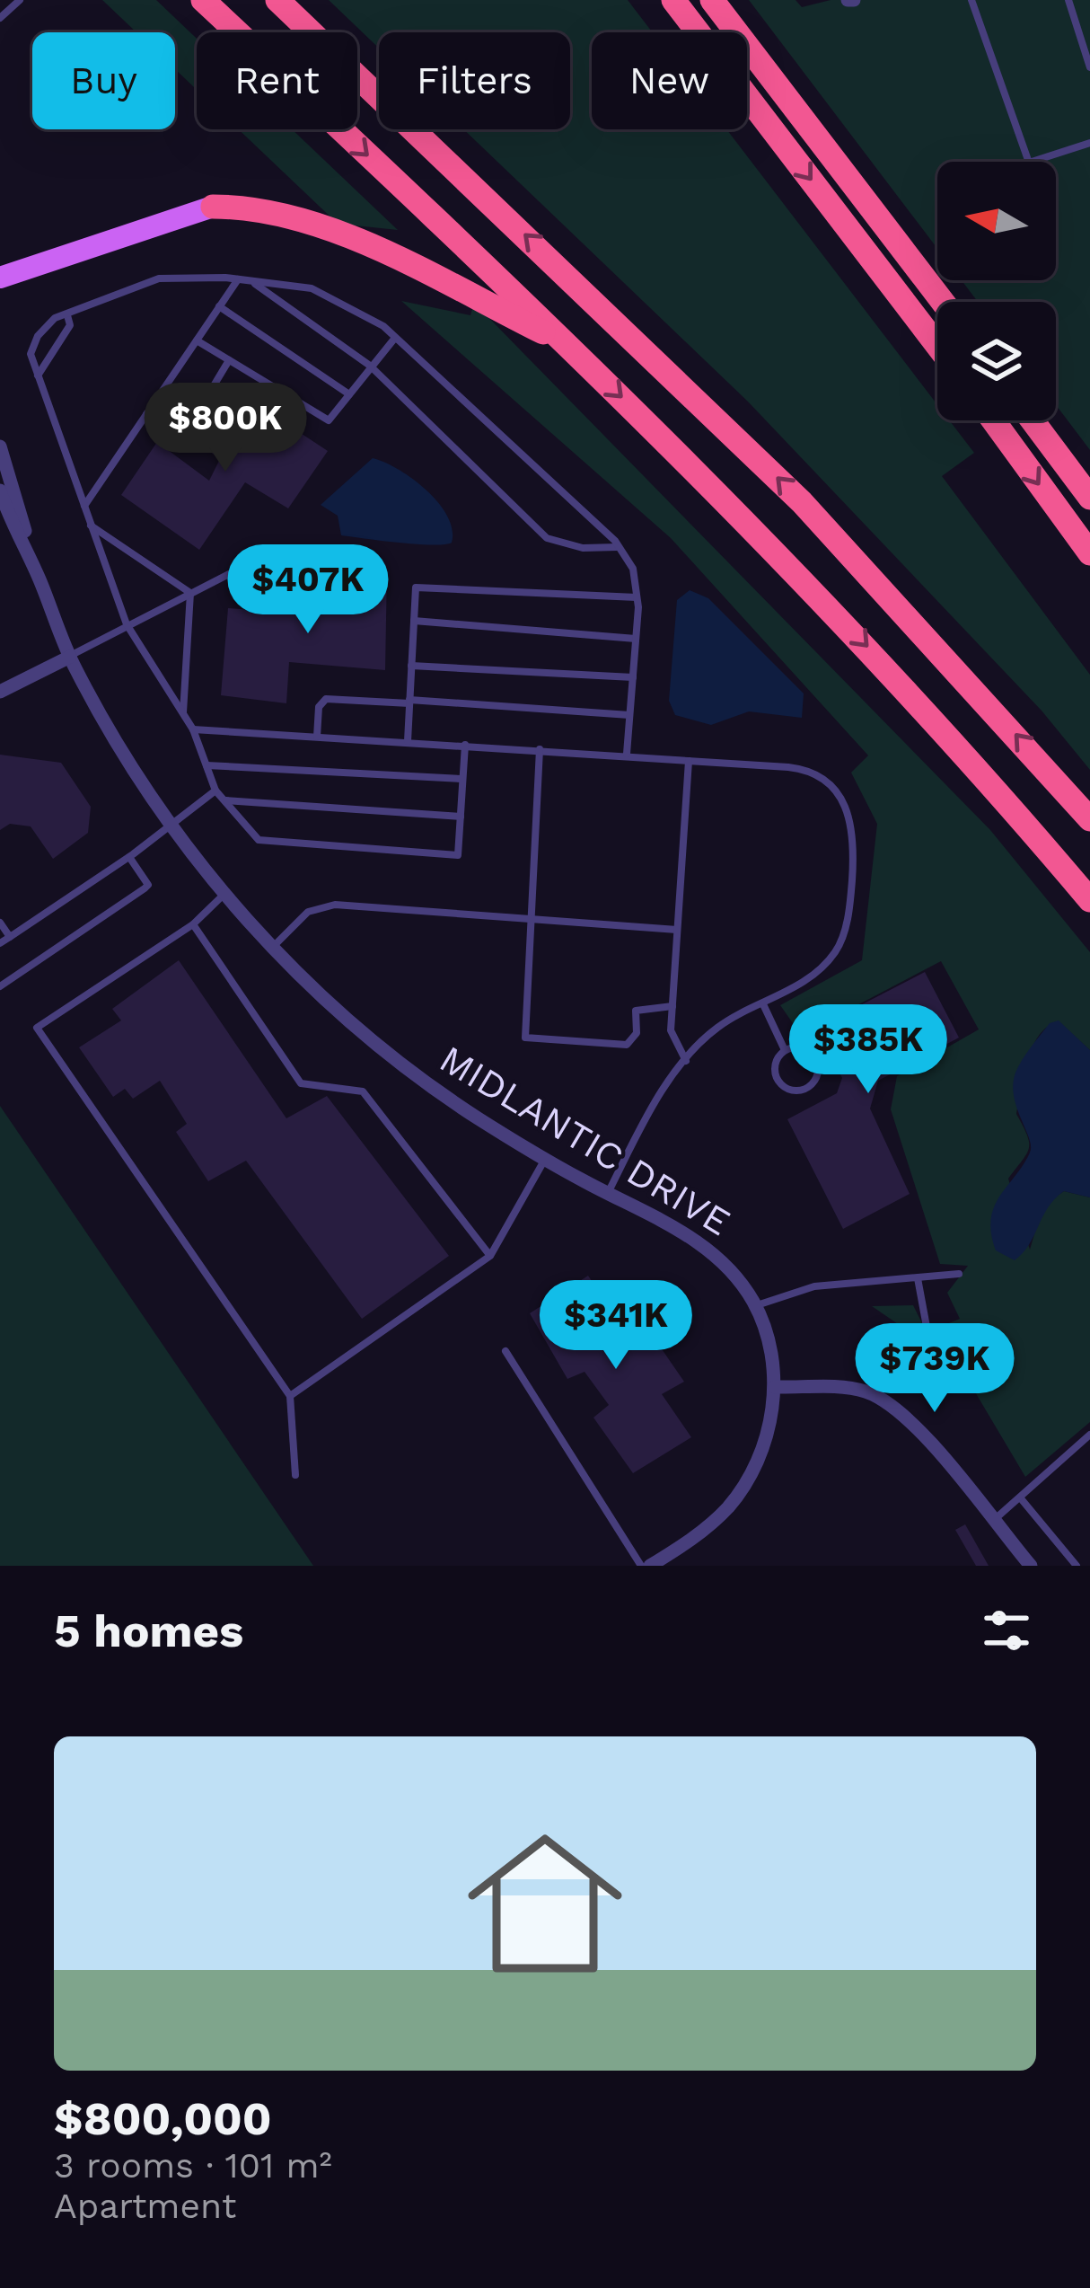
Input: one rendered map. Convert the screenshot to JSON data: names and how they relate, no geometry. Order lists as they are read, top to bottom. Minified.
{"streets":{"street":["MIDLANTIC DRIVE"]},"north":"left","page":{"chip":["Buy","Rent","Filters","New"],"price":["$800K","$407K","$385K","$341K","$739K"],"heading":"5 homes","list":[{"name":"$800,000","note":"3 rooms · 101 m² · Apartment"}]}}
